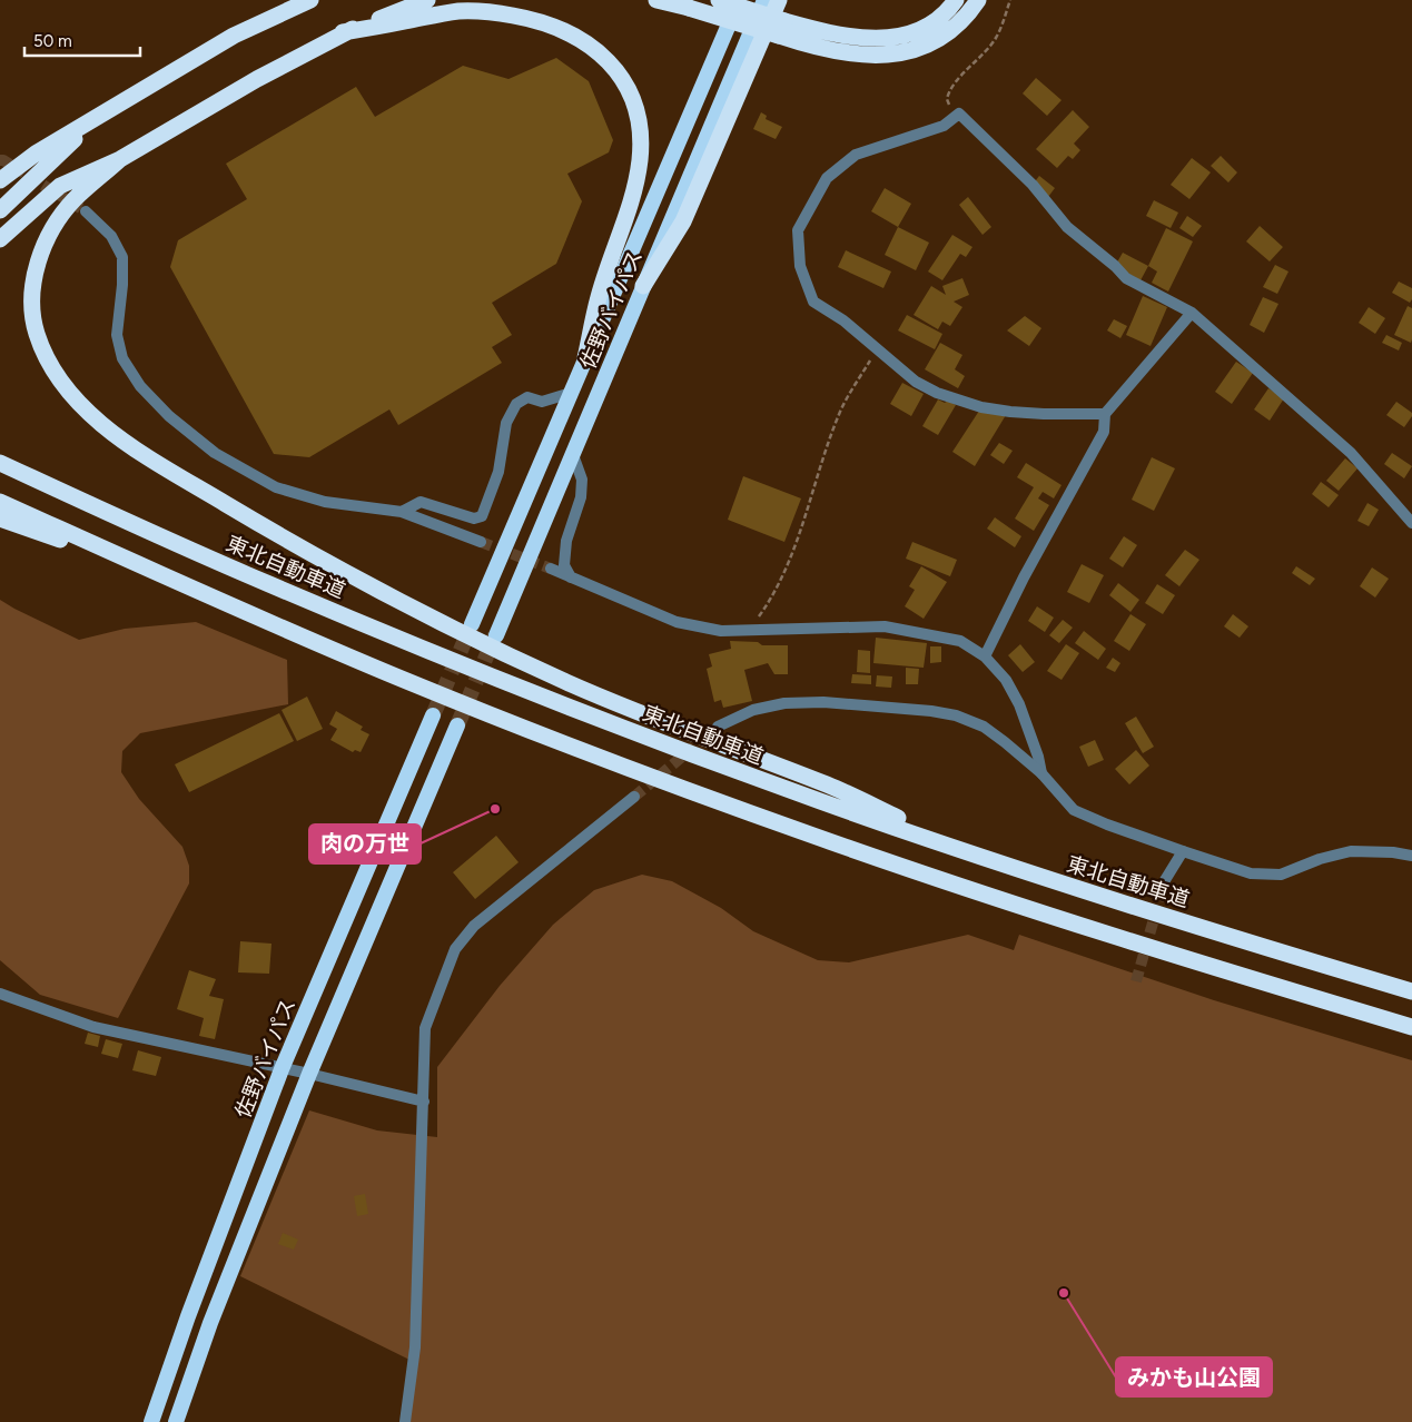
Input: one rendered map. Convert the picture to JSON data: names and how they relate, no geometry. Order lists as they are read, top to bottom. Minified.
{"streets":{"highway":["佐野バイパス","東北自動車道"]},"places":["肉の万世","みかも山公園"],"scale_bar":"50 m"}
